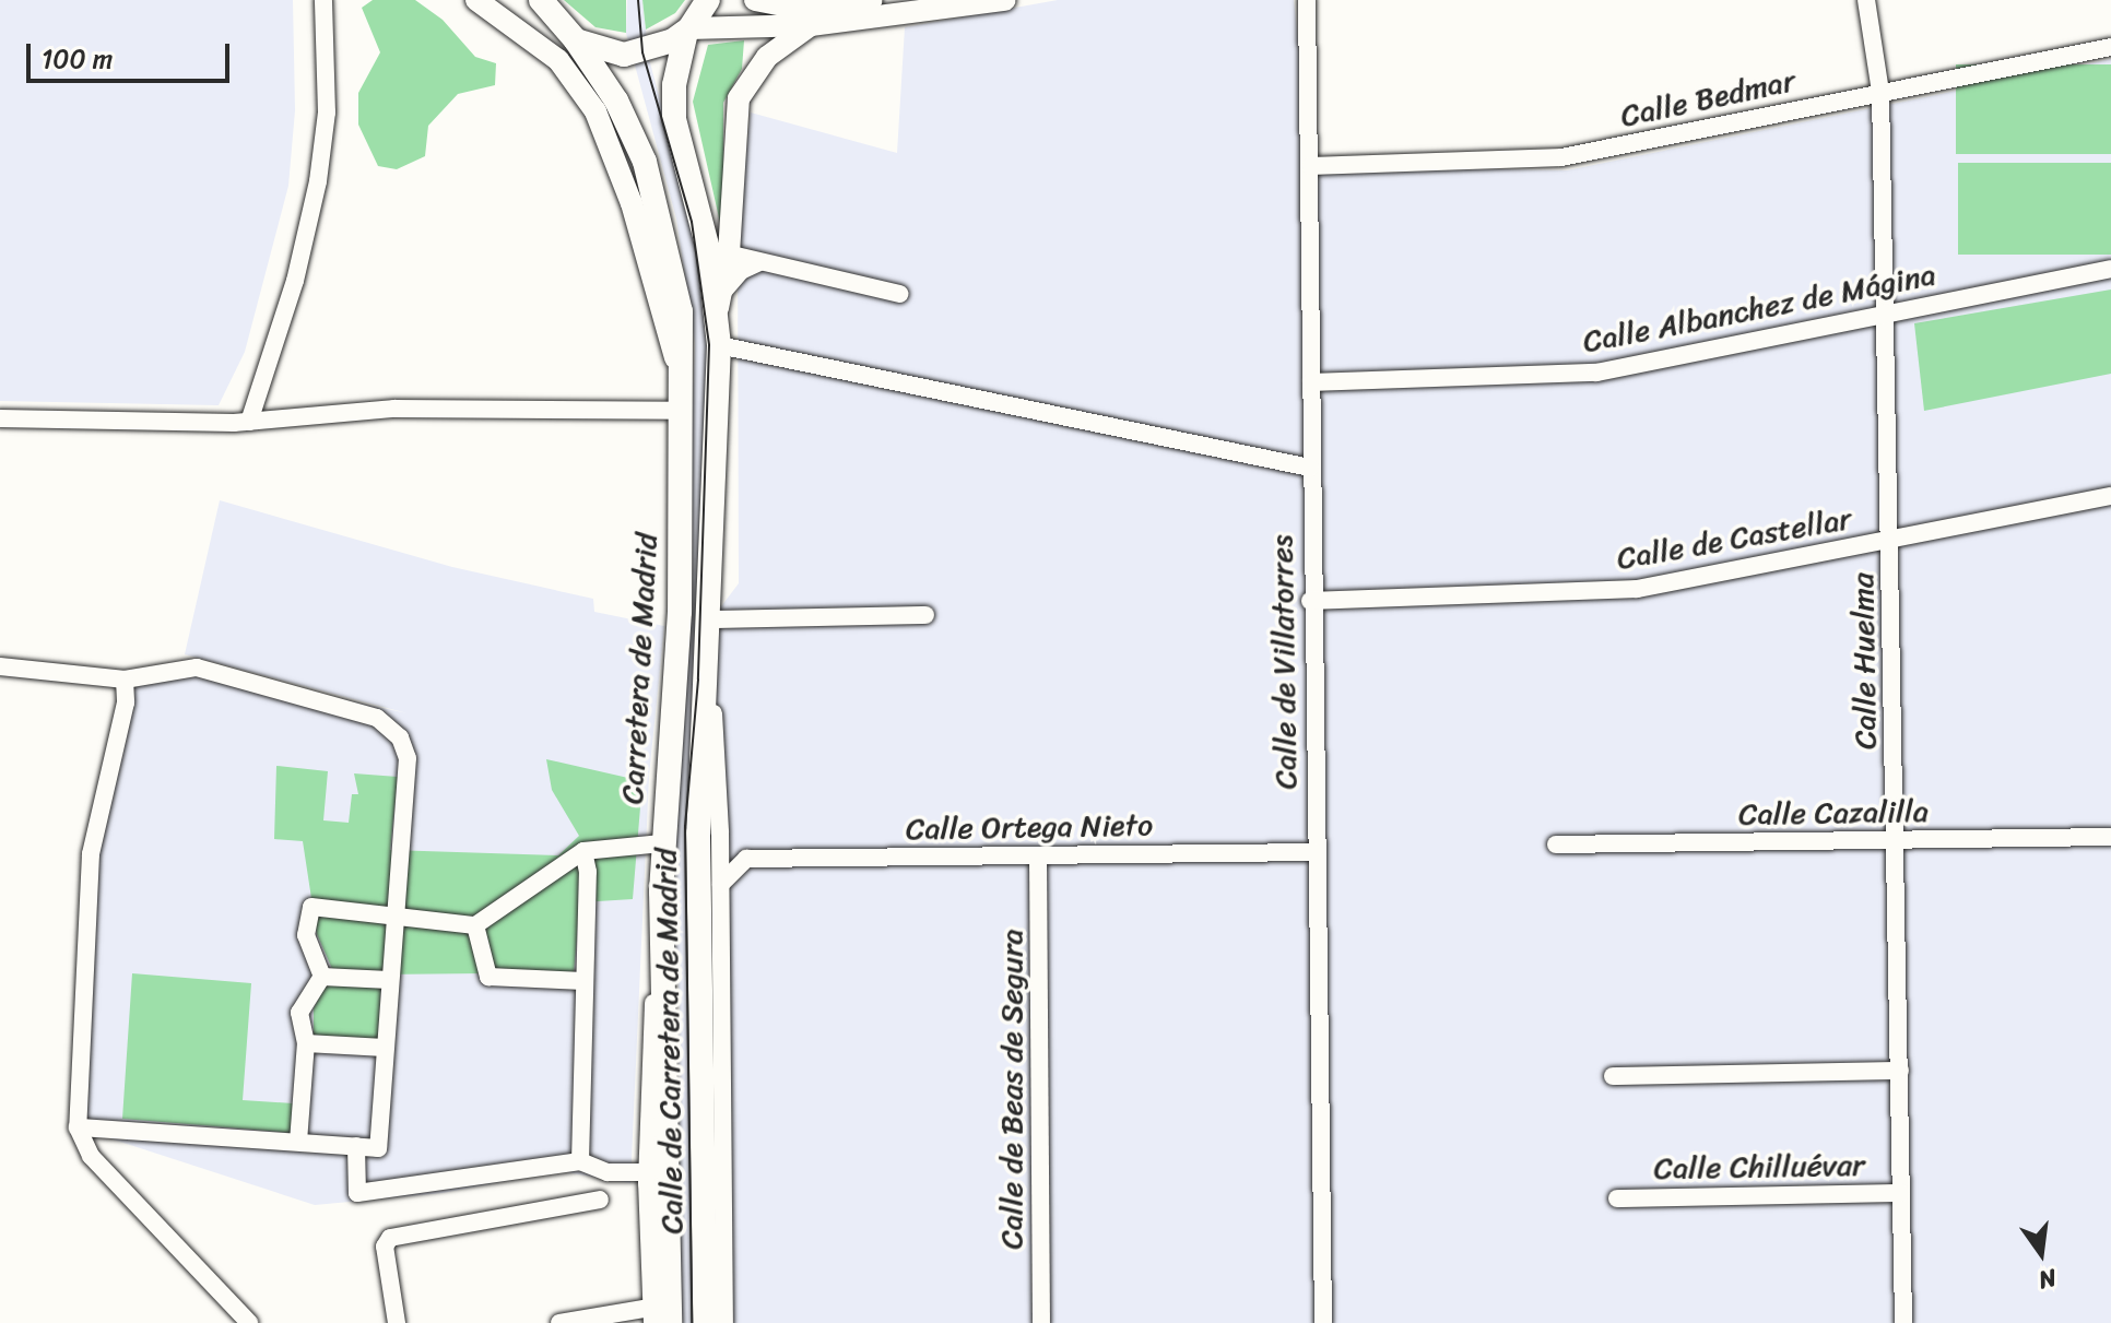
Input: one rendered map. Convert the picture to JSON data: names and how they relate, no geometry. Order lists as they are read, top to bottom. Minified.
{"streets":{"highway":["Carretera de Madrid","Calle de Carretera de Madrid"],"street":["Calle Bedmar","Calle Albanchez de Mágina","Calle de Castellar","Calle Huelma","Calle de Villatorres","Calle Cazalilla","Calle Ortega Nieto","Calle de Beas de Segura","Calle Chilluévar"]},"crossings":[["Calle Bedmar","Calle Huelma"],["Calle Bedmar","Calle de Villatorres"],["Calle Albanchez de Mágina","Calle Huelma"],["Calle Albanchez de Mágina","Calle de Villatorres"],["Calle de Castellar","Calle Huelma"],["Calle de Castellar","Calle de Villatorres"],["Calle Huelma","Calle Cazalilla"],["Calle Huelma","Calle Chilluévar"],["Calle de Villatorres","Calle Ortega Nieto"],["Calle Ortega Nieto","Calle de Beas de Segura"]],"scale_bar":"100 m","north":"bottom"}
